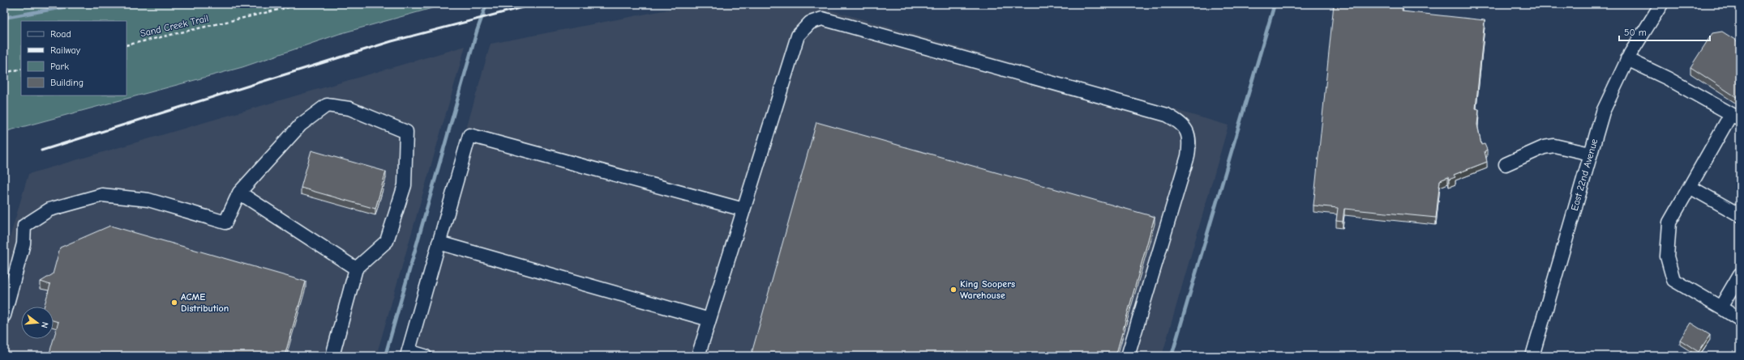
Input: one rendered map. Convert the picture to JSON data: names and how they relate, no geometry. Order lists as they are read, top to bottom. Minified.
{"streets":{"street":["East 22nd Avenue"],"path":["Sand Creek Trail"]},"places":["King Soopers Warehouse","ACME Distribution"],"legend":["Road","Railway","Park","Building"],"scale_bar":"50 m","north":"right"}
